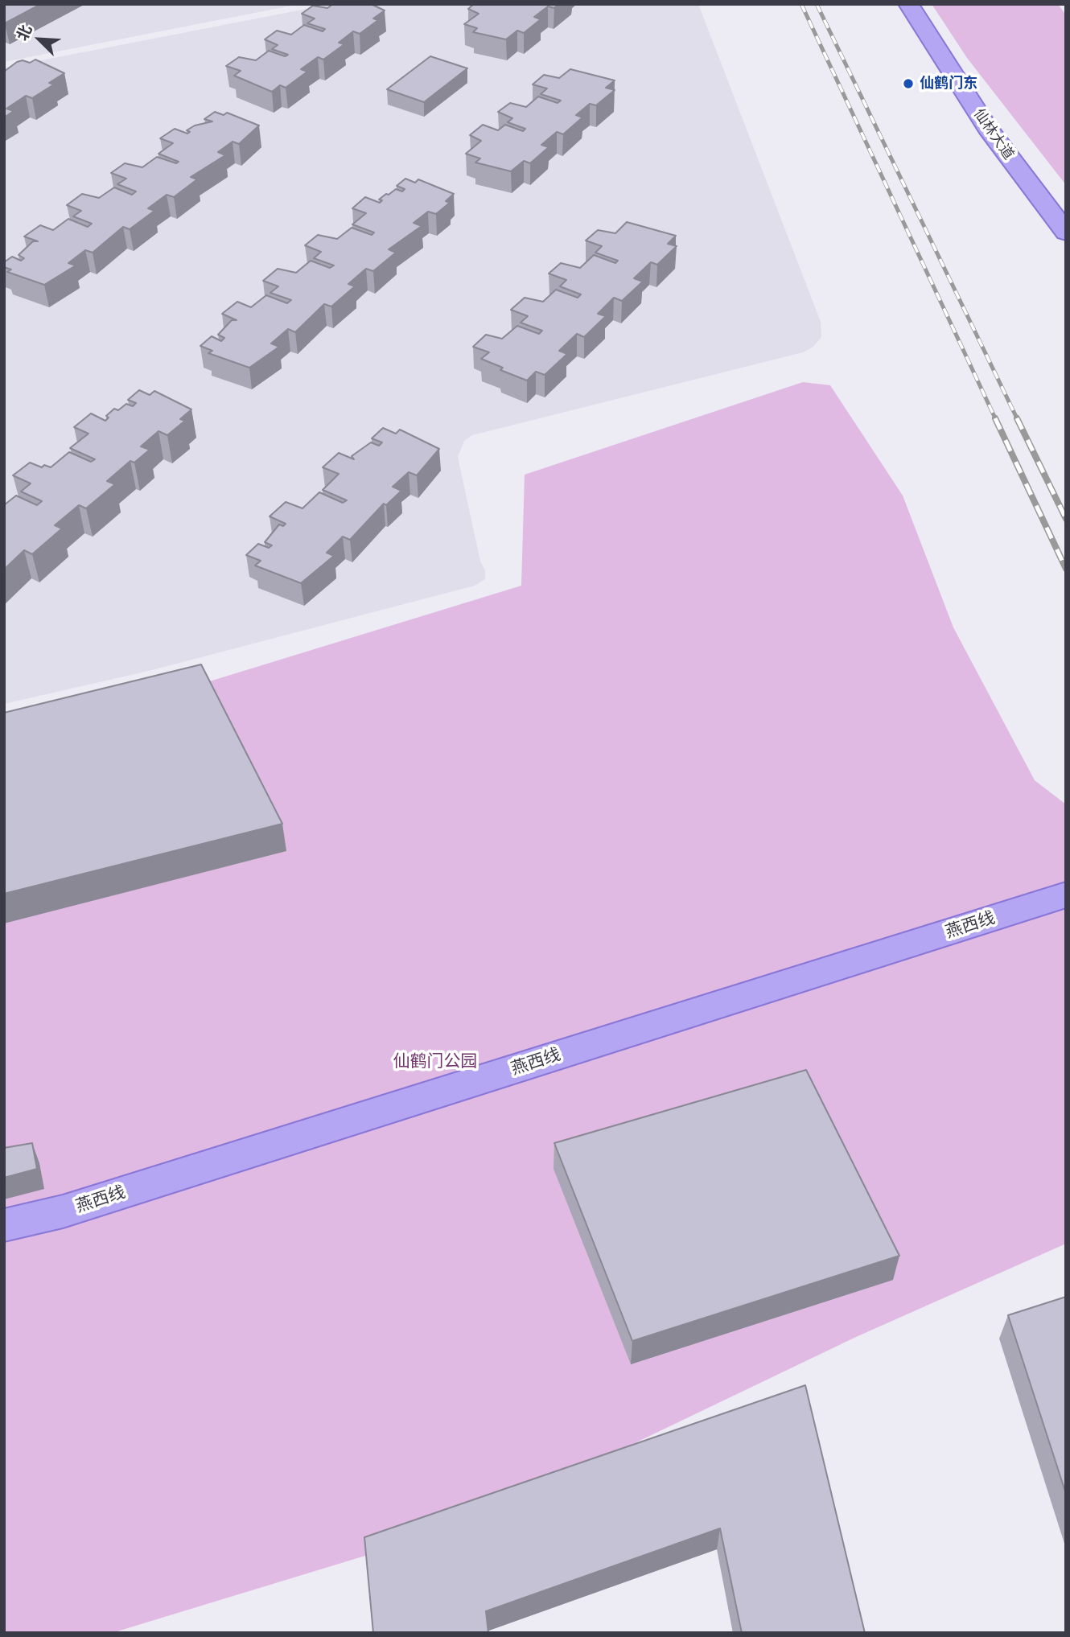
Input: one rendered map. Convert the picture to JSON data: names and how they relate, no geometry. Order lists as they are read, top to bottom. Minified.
{"streets":{"main road":["仙林大道","燕西线"]},"parks":["仙鹤门公园"],"places":["仙鹤门东"],"north":"top left"}
